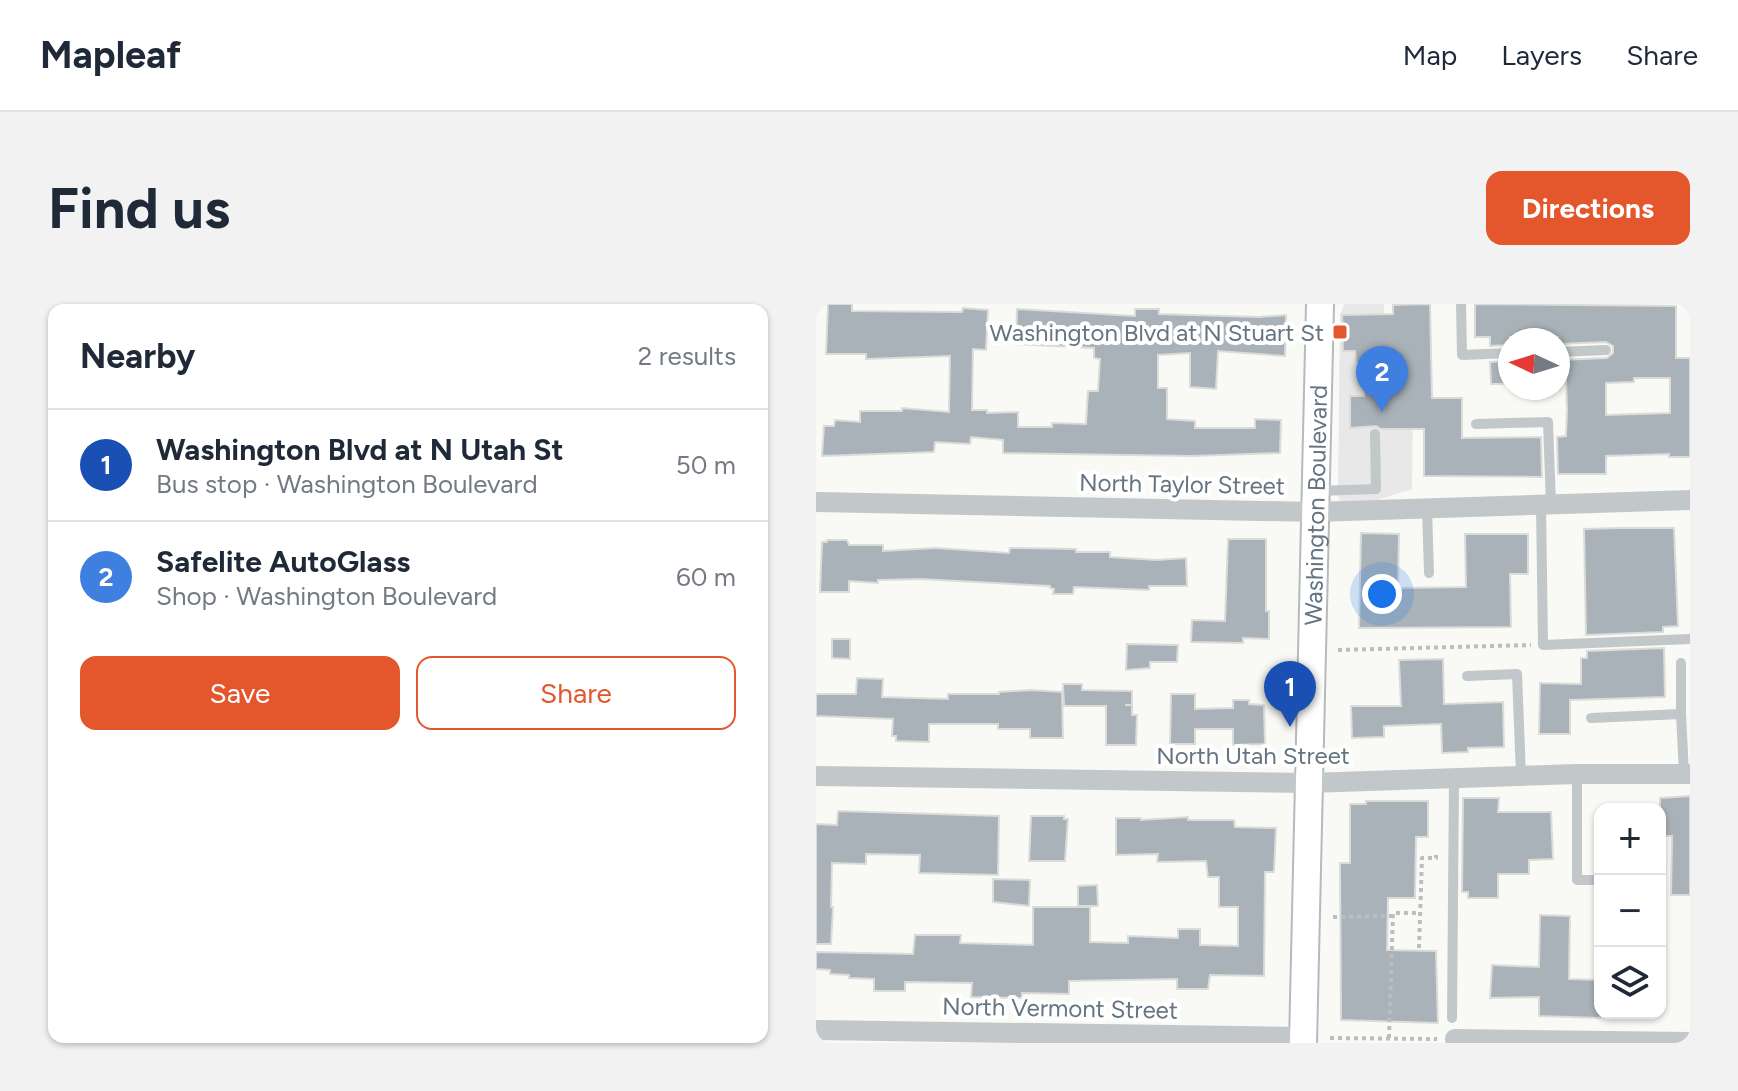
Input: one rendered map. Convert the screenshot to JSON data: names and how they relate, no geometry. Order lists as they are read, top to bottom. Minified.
{"streets":{"main road":["Washington Boulevard"],"street":["North Taylor Street","North Utah Street","North Vermont Street"]},"crossings":[["North Taylor Street","Washington Boulevard"],["Washington Boulevard","North Utah Street"],["Washington Boulevard","North Vermont Street"]],"places":{"transit":["Washington Blvd at N Stuart St"]},"north":"left","page":{"header":"Mapleaf","nav":["Map","Layers","Share"],"buttons":["Directions",["Save","Share"]],"title":"Find us","heading":["Nearby","2 results"],"pins":["2","1"],"list":[{"mark":"1","name":"Washington Blvd at N Utah St","note":"Bus stop · Washington Boulevard","value":"50 m"},{"mark":"2","name":"Safelite AutoGlass","note":"Shop · Washington Boulevard","value":"60 m"}],"map_buttons":["+","−"]}}
